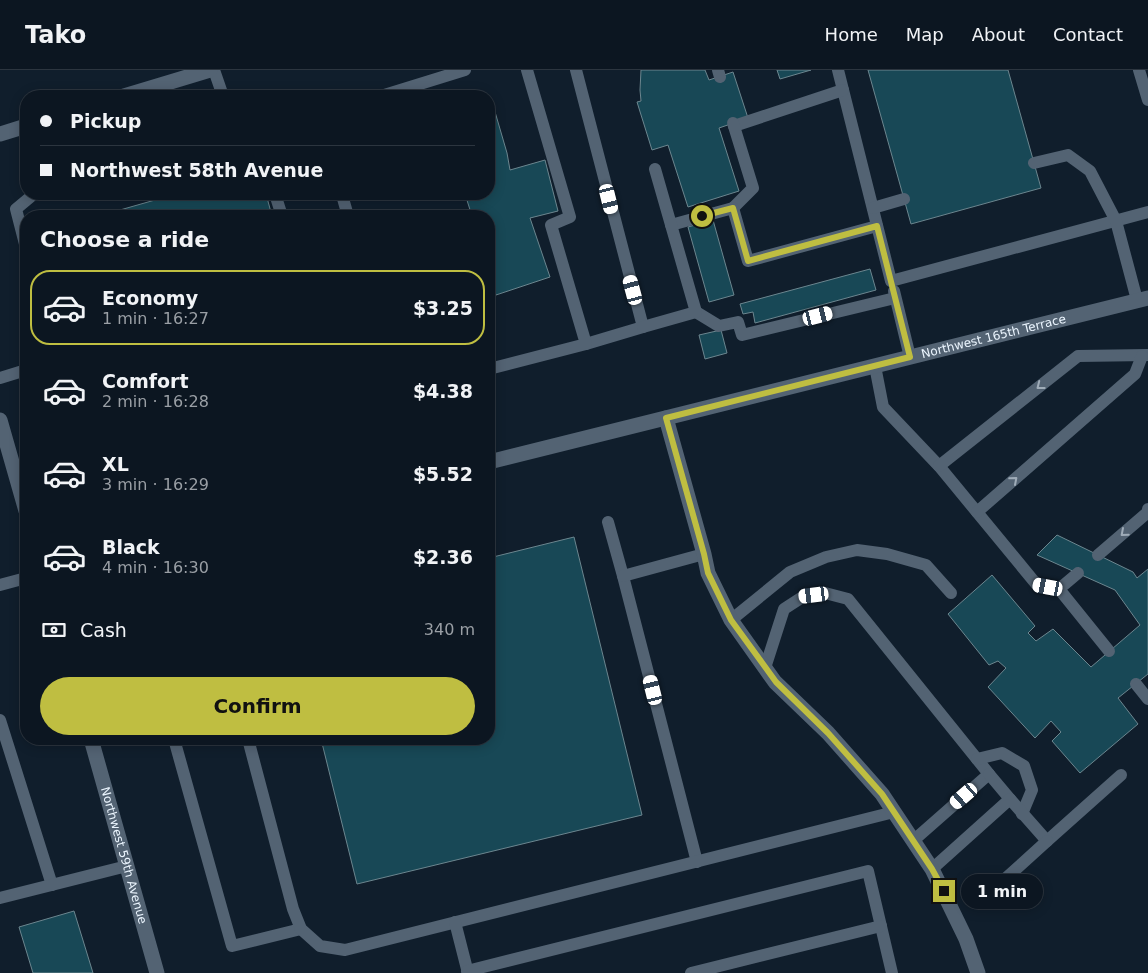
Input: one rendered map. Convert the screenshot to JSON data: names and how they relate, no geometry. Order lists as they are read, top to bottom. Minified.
{"streets":{"street":["Northwest 165th Terrace","Northwest 59th Avenue"]},"page":{"header":"Tako","nav":["Home","Map","About","Contact"],"banner":["Pickup","Northwest 58th Avenue"],"heading":"Choose a ride","list":[{"name":"Economy","note":"1 min · 16:27","value":"$3.25"},{"name":"Comfort","note":"2 min · 16:28","value":"$4.38"},{"name":"XL","note":"3 min · 16:29","value":"$5.52"},{"name":"Black","note":"4 min · 16:30","value":"$2.36"}],"pay":["Cash","340 m"],"buttons":"Confirm","bubble":"1 min"}}
